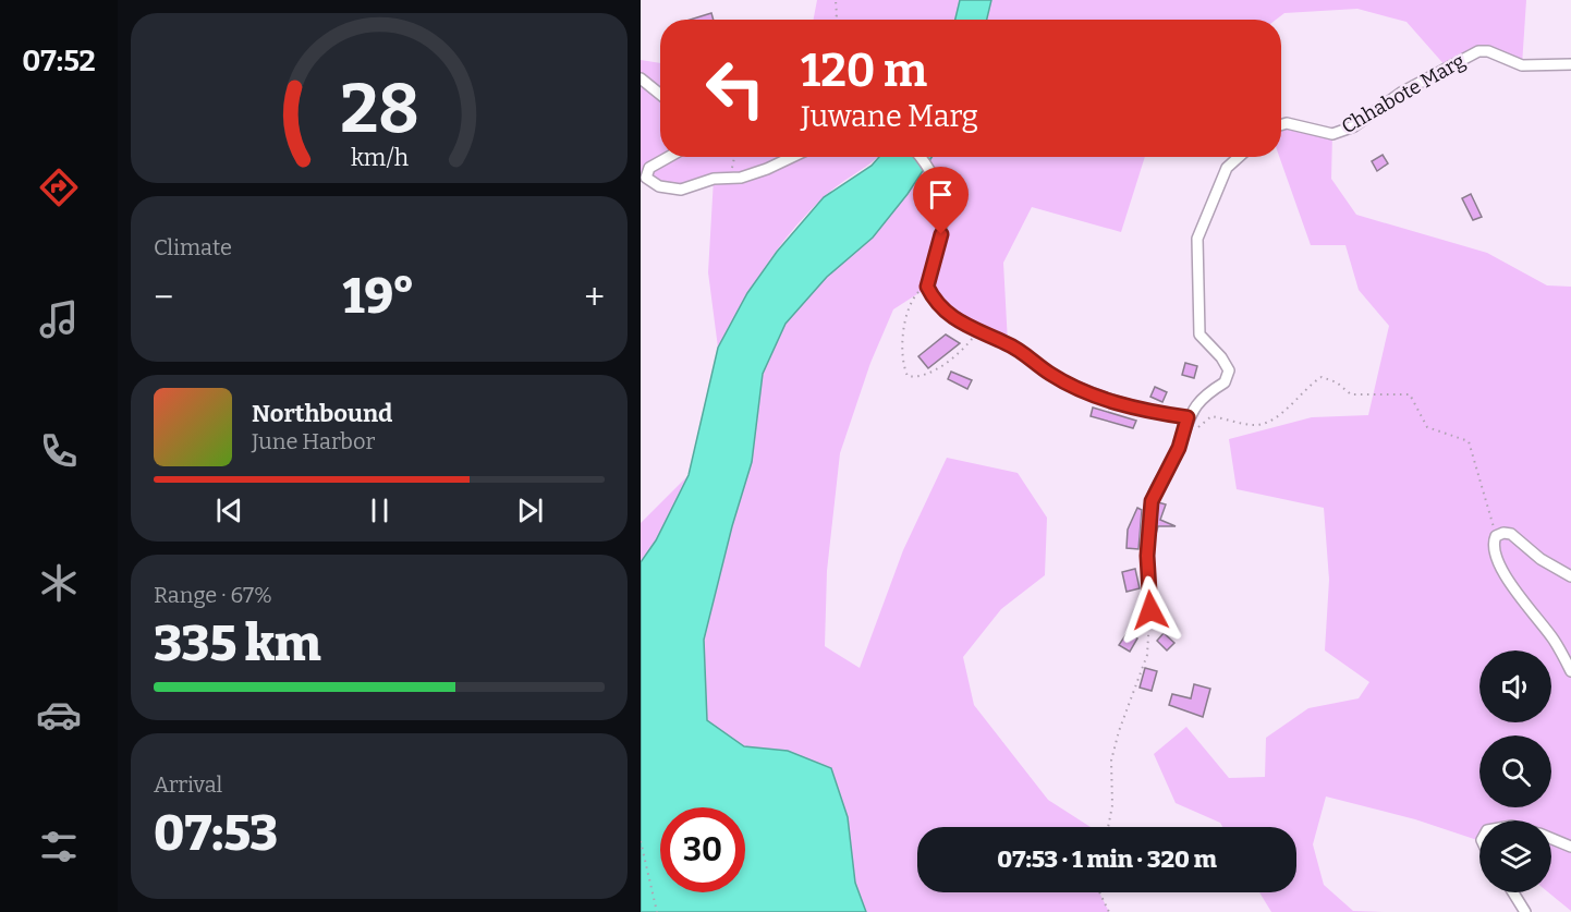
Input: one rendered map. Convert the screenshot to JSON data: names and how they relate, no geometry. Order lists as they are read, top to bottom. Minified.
{"streets":{"street":["Chhabote Marg"]},"page":{"tabs":"07:52","turn":["120 m","Juwane Marg"],"tile":["Climate",["Range · 67%","335 km"],["Arrival","07:53"]],"heat":["−","19°","+"],"song":["Northbound","June Harbor"],"limit":"30","trip":"07:53 · 1 min · 320 m","gauge":["28","km/h"]}}
